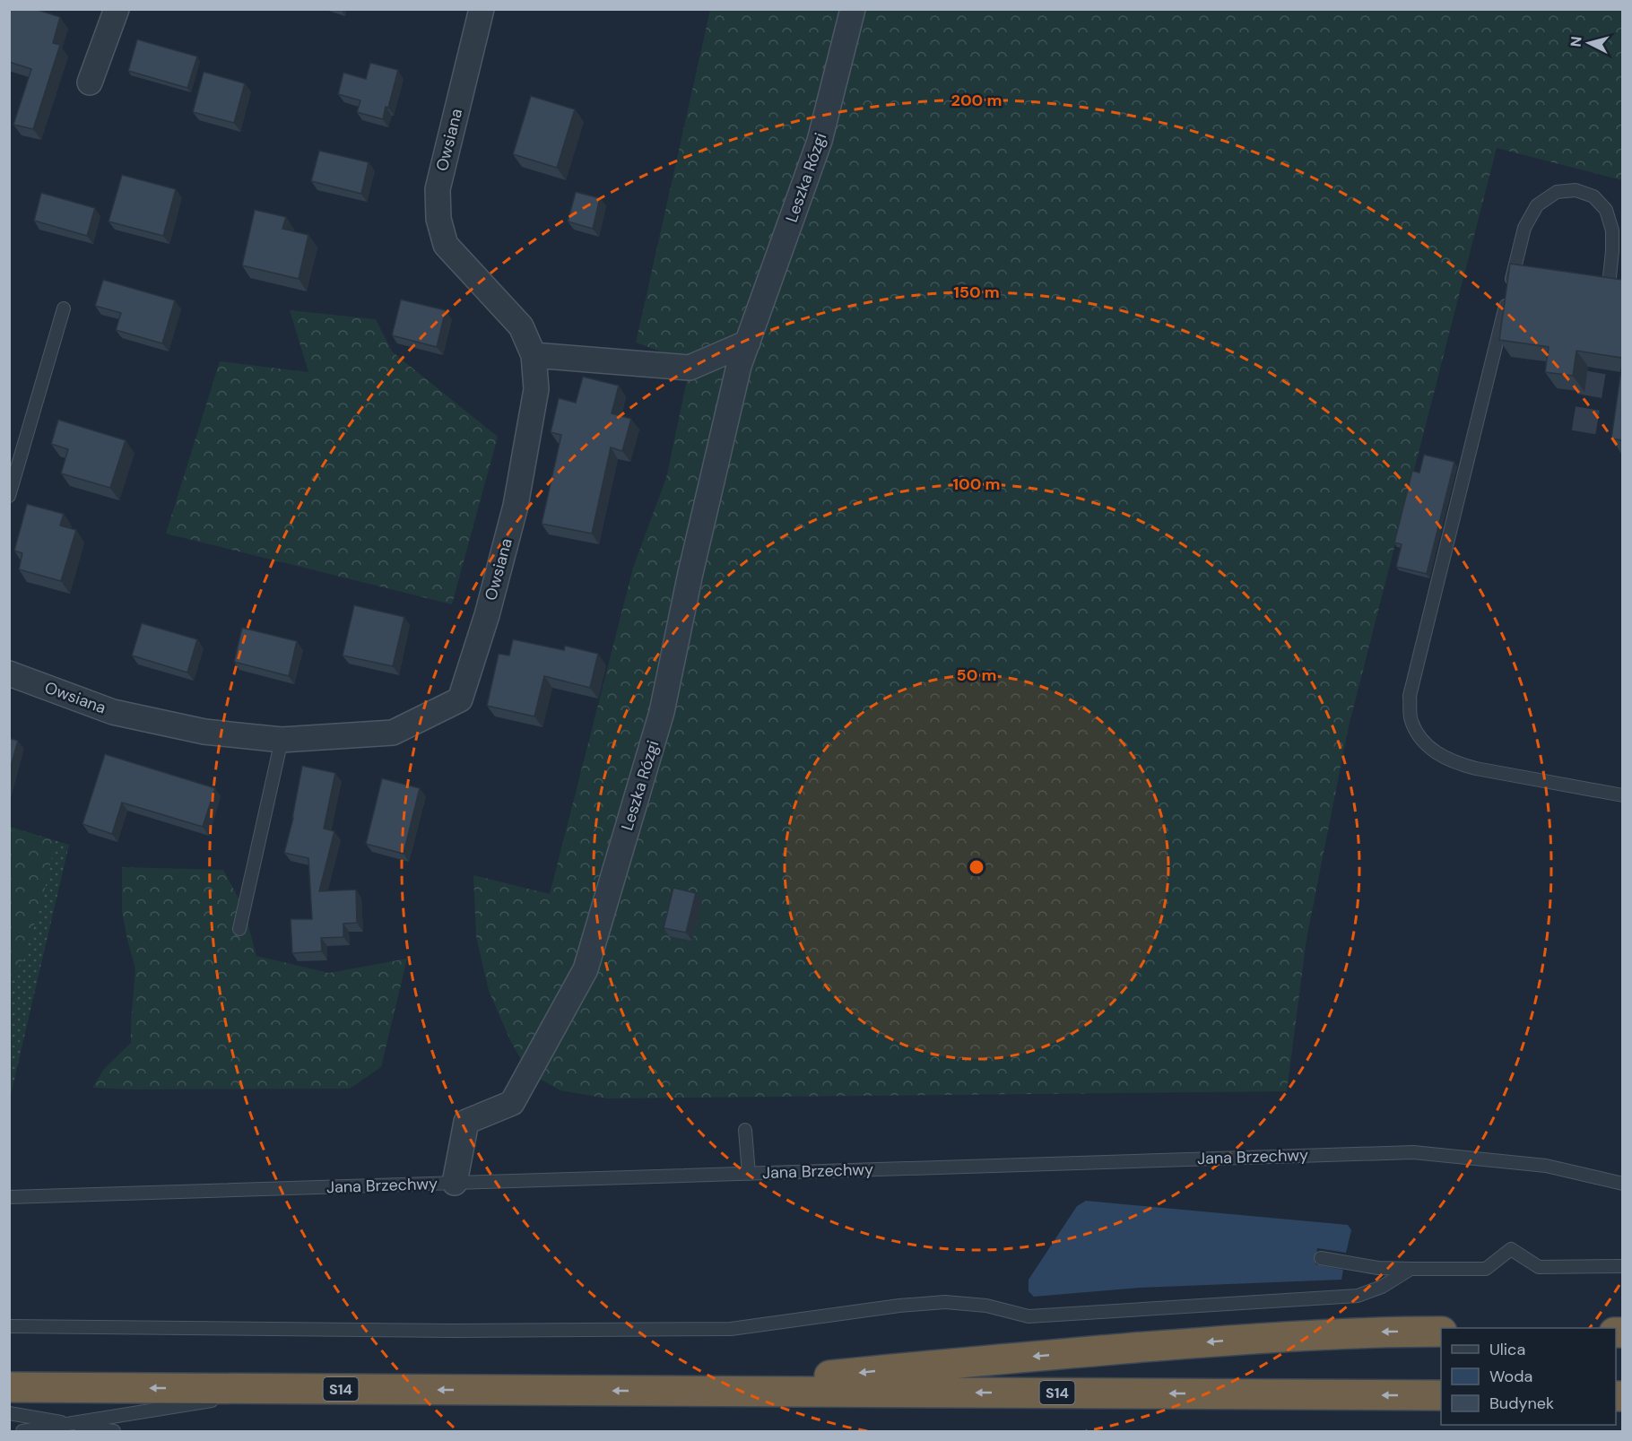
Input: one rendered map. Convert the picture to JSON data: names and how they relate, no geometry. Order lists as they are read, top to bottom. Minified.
{"streets":{"highway":["S14"],"street":["Owsiana","Leszka Rózgi"],"lane":["Jana Brzechwy"]},"crossings":[["Leszka Rózgi","Jana Brzechwy"]],"legend":["Ulica","Woda","Budynek"],"north":"left","rings":["200 m","150 m","100 m","50 m"]}
